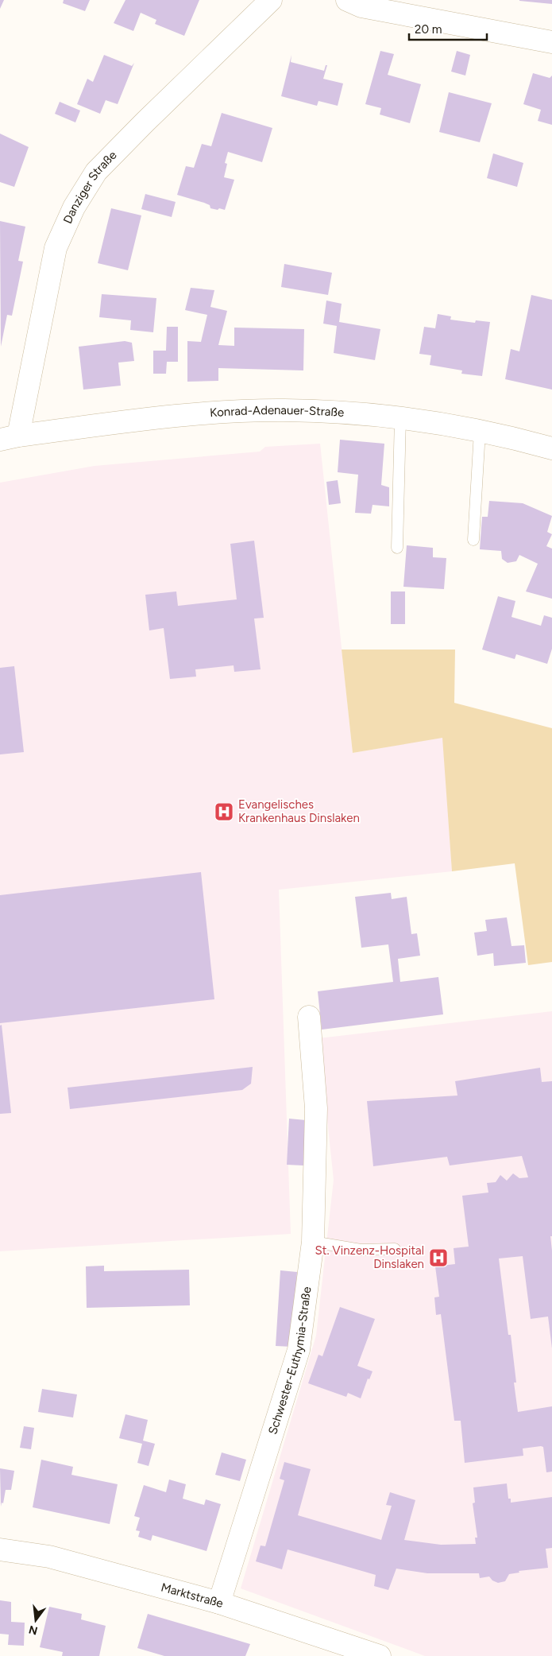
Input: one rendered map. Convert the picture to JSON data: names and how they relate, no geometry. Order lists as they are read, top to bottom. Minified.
{"streets":{"street":["Danziger Straße","Konrad-Adenauer-Straße","Schwester-Euthymia-Straße","Marktstraße"]},"crossings":[["Danziger Straße","Konrad-Adenauer-Straße"],["Schwester-Euthymia-Straße","Marktstraße"]],"places":{"hospital":["Evangelisches Krankenhaus Dinslaken","St. Vinzenz-Hospital Dinslaken"]},"scale_bar":"20 m","north":"bottom"}
